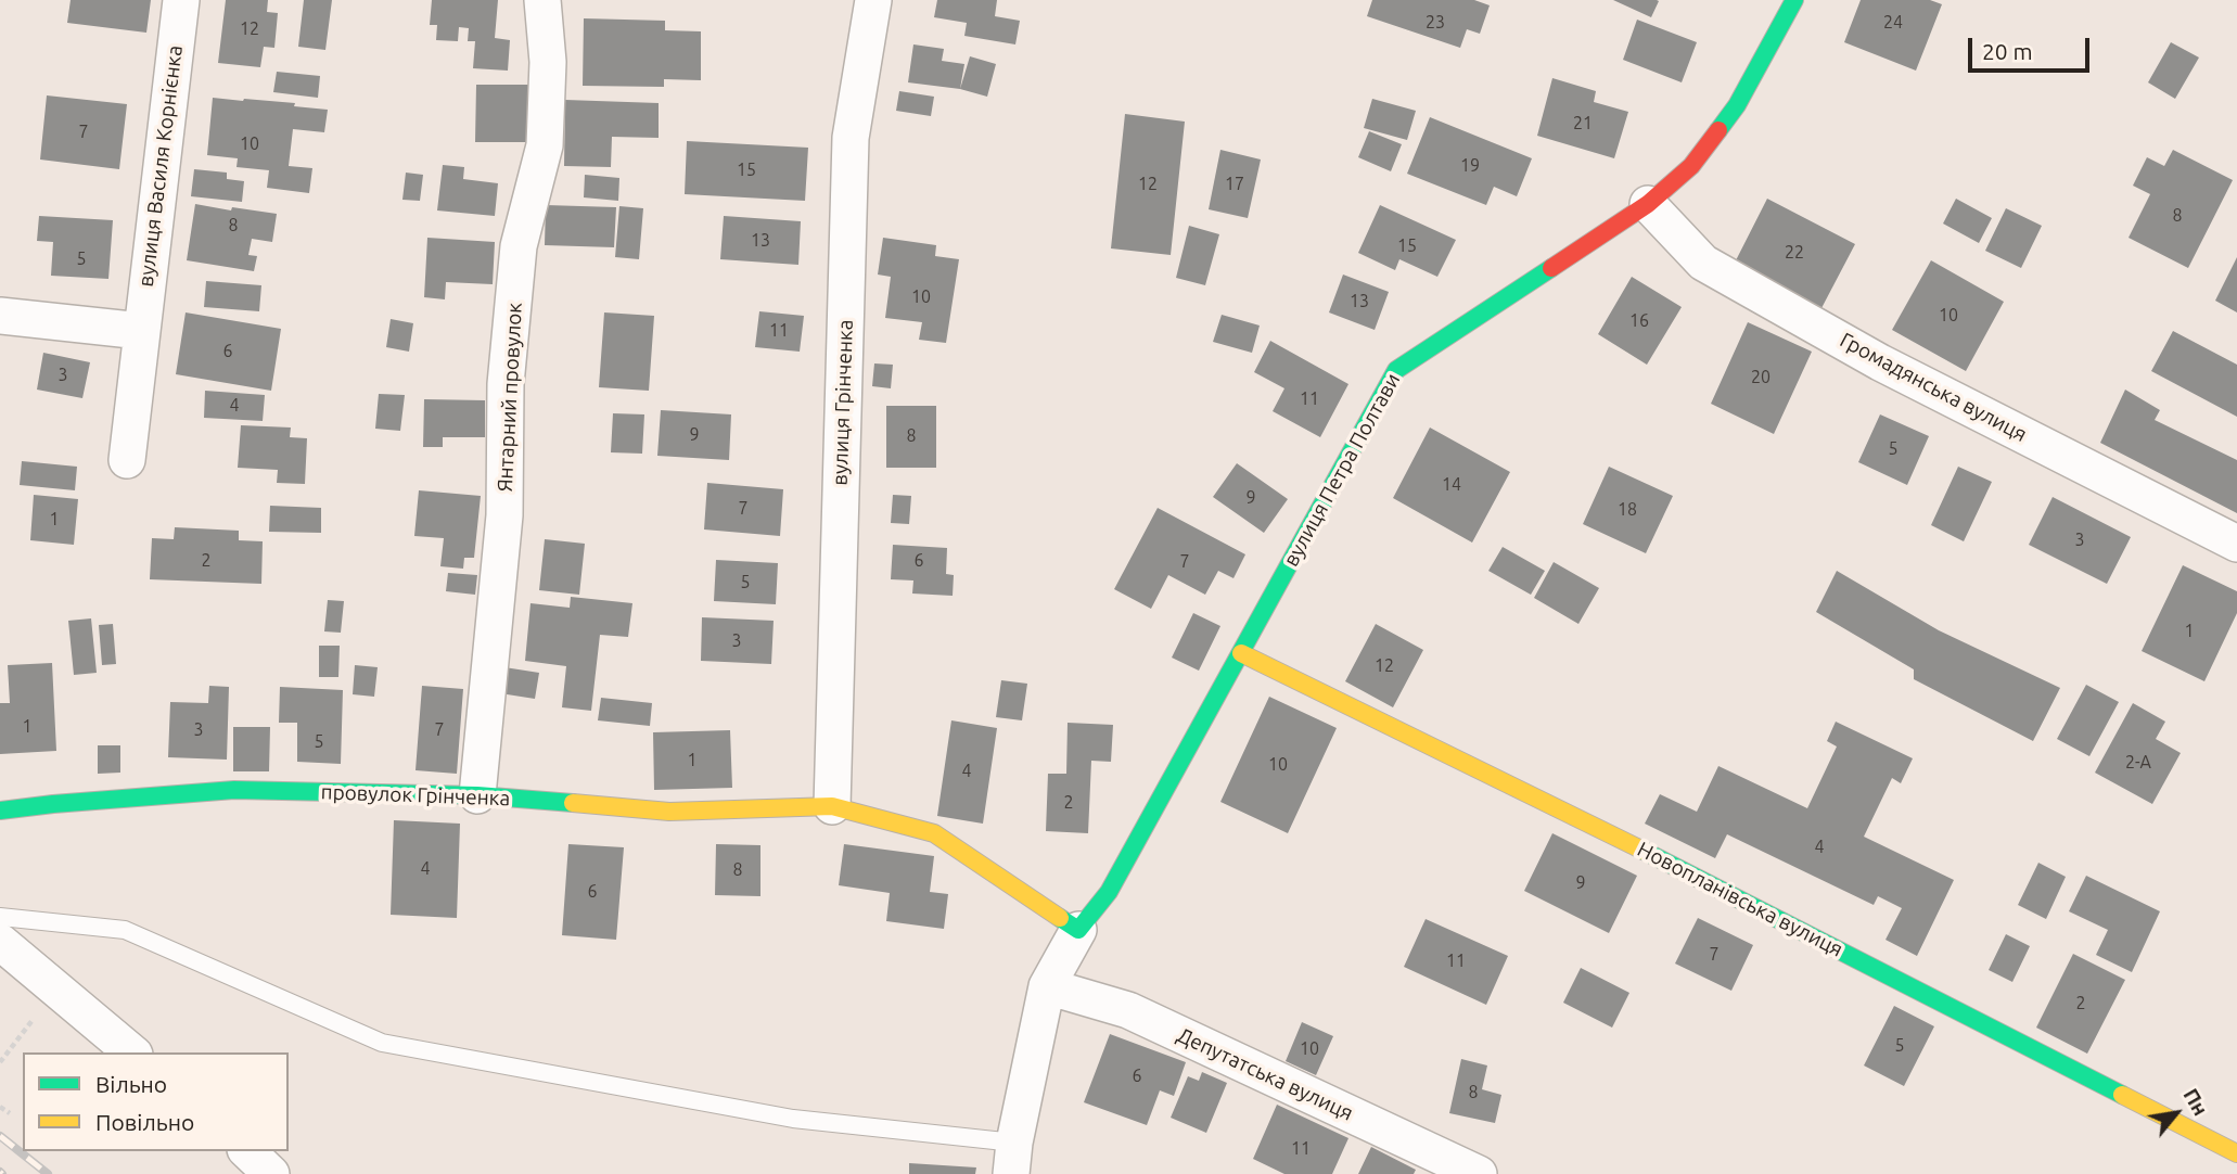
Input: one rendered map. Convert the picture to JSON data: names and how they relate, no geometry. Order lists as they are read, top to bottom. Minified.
{"streets":{"street":["вулиця Василя Корнієнка","Громадянська вулиця","Янтарний провулок","вулиця Грінченка","вулиця Петра Полтави","провулок Грінченка","Новопланівська вулиця","Депутатська вулиця"]},"crossings":[["Громадянська вулиця","вулиця Петра Полтави"],["Янтарний провулок","провулок Грінченка"],["вулиця Грінченка","провулок Грінченка"],["вулиця Петра Полтави","Новопланівська вулиця"],["вулиця Петра Полтави","Депутатська вулиця"]],"house_numbers":["23","24","12","21","7","10","19","15","12","17","8","8","13","15","22","5","10","13","10","16","11","6","3","20","11","4","9","8","5","14","9","7","18","1","3","2","6","7","5","1","3","12","1","3","7","5","1","2-А","10","4","2","4","4","8","9","6","7","11","2","5","10","6","8","11"],"legend":["Вільно","Повільно"],"scale_bar":"20 m","north":"top right"}
